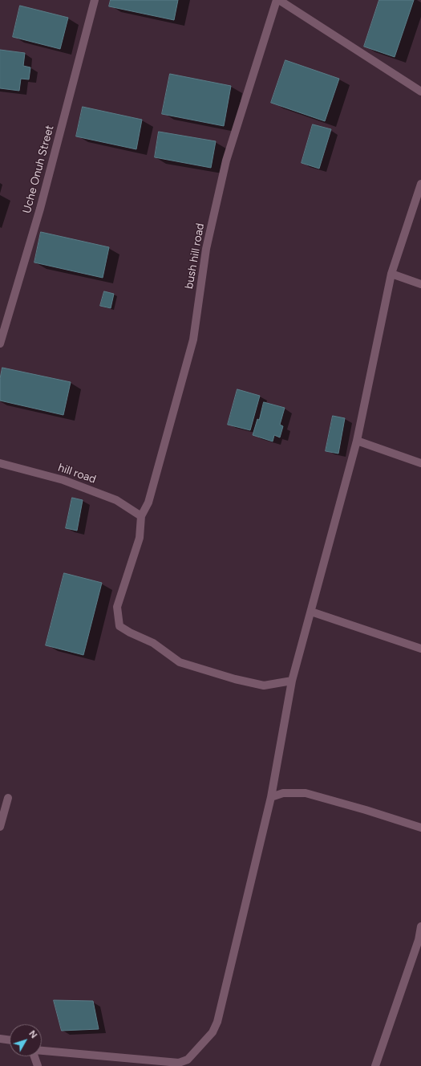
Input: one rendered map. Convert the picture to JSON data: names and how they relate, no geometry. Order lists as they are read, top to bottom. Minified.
{"streets":{"street":["Uche Onuh Street","bush hill road","hill road"]},"crossings":[["bush hill road","hill road"]],"north":"top right"}
